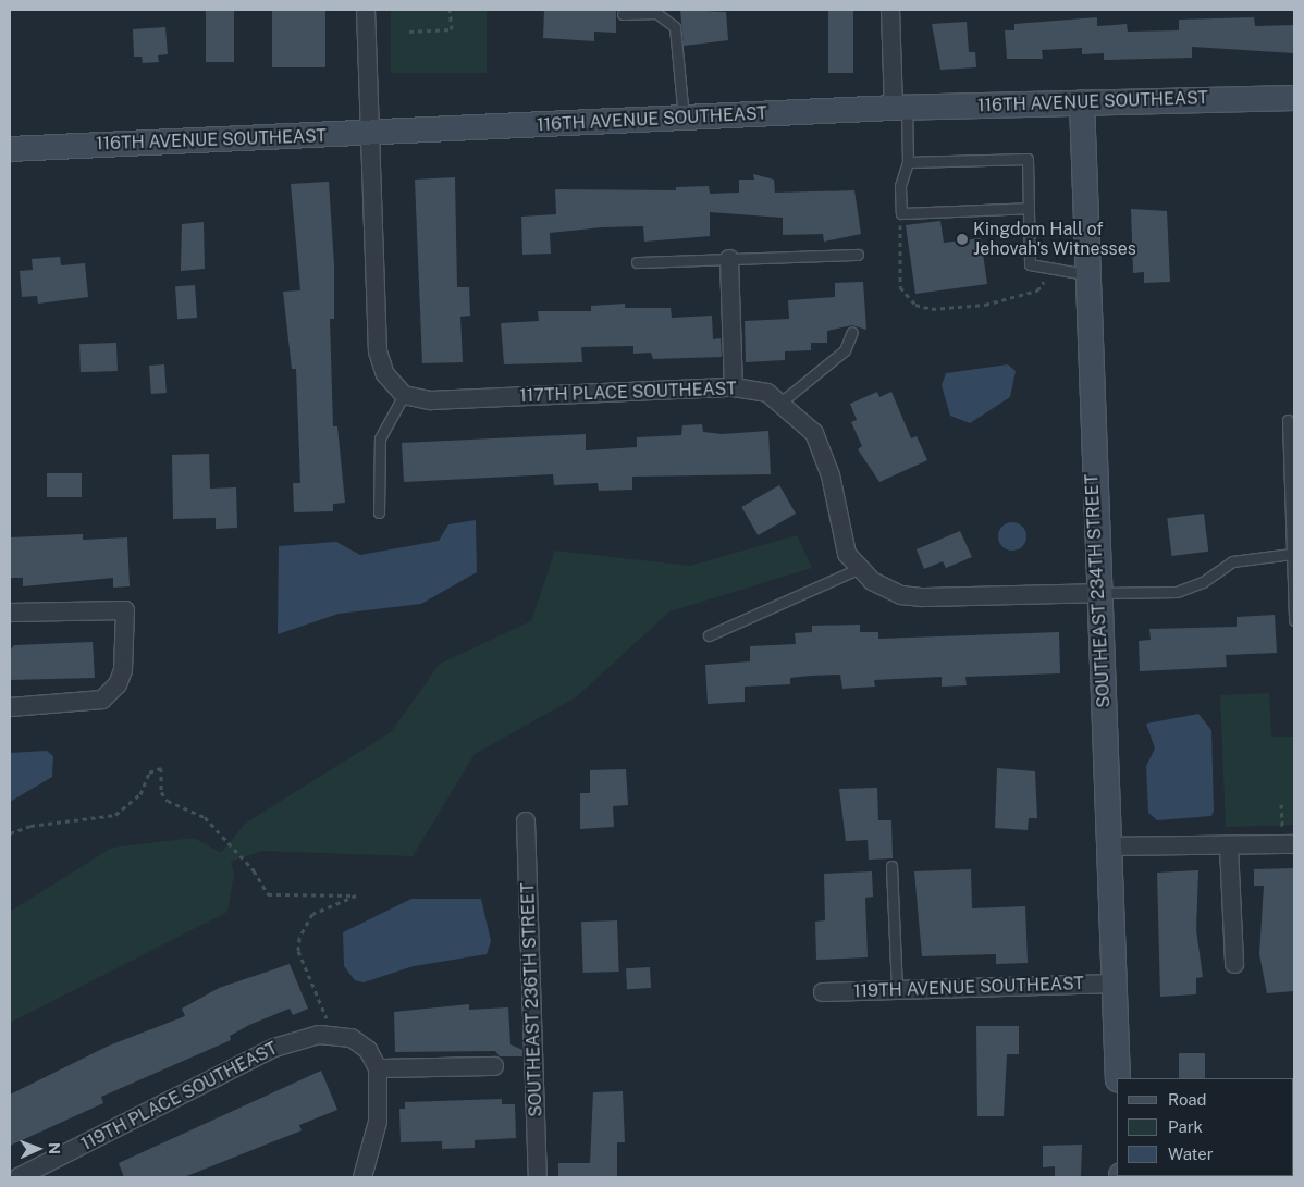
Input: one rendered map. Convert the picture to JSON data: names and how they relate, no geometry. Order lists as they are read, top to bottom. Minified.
{"streets":{"main road":["116TH AVENUE SOUTHEAST","SOUTHEAST 234TH STREET"],"street":["117TH PLACE SOUTHEAST","119TH AVENUE SOUTHEAST","SOUTHEAST 236TH STREET","119TH PLACE SOUTHEAST"]},"crossings":[["116TH AVENUE SOUTHEAST","SOUTHEAST 234TH STREET"],["SOUTHEAST 234TH STREET","119TH AVENUE SOUTHEAST"]],"places":["Kingdom Hall of Jehovah's Witnesses"],"legend":["Road","Park","Water"],"north":"right"}
